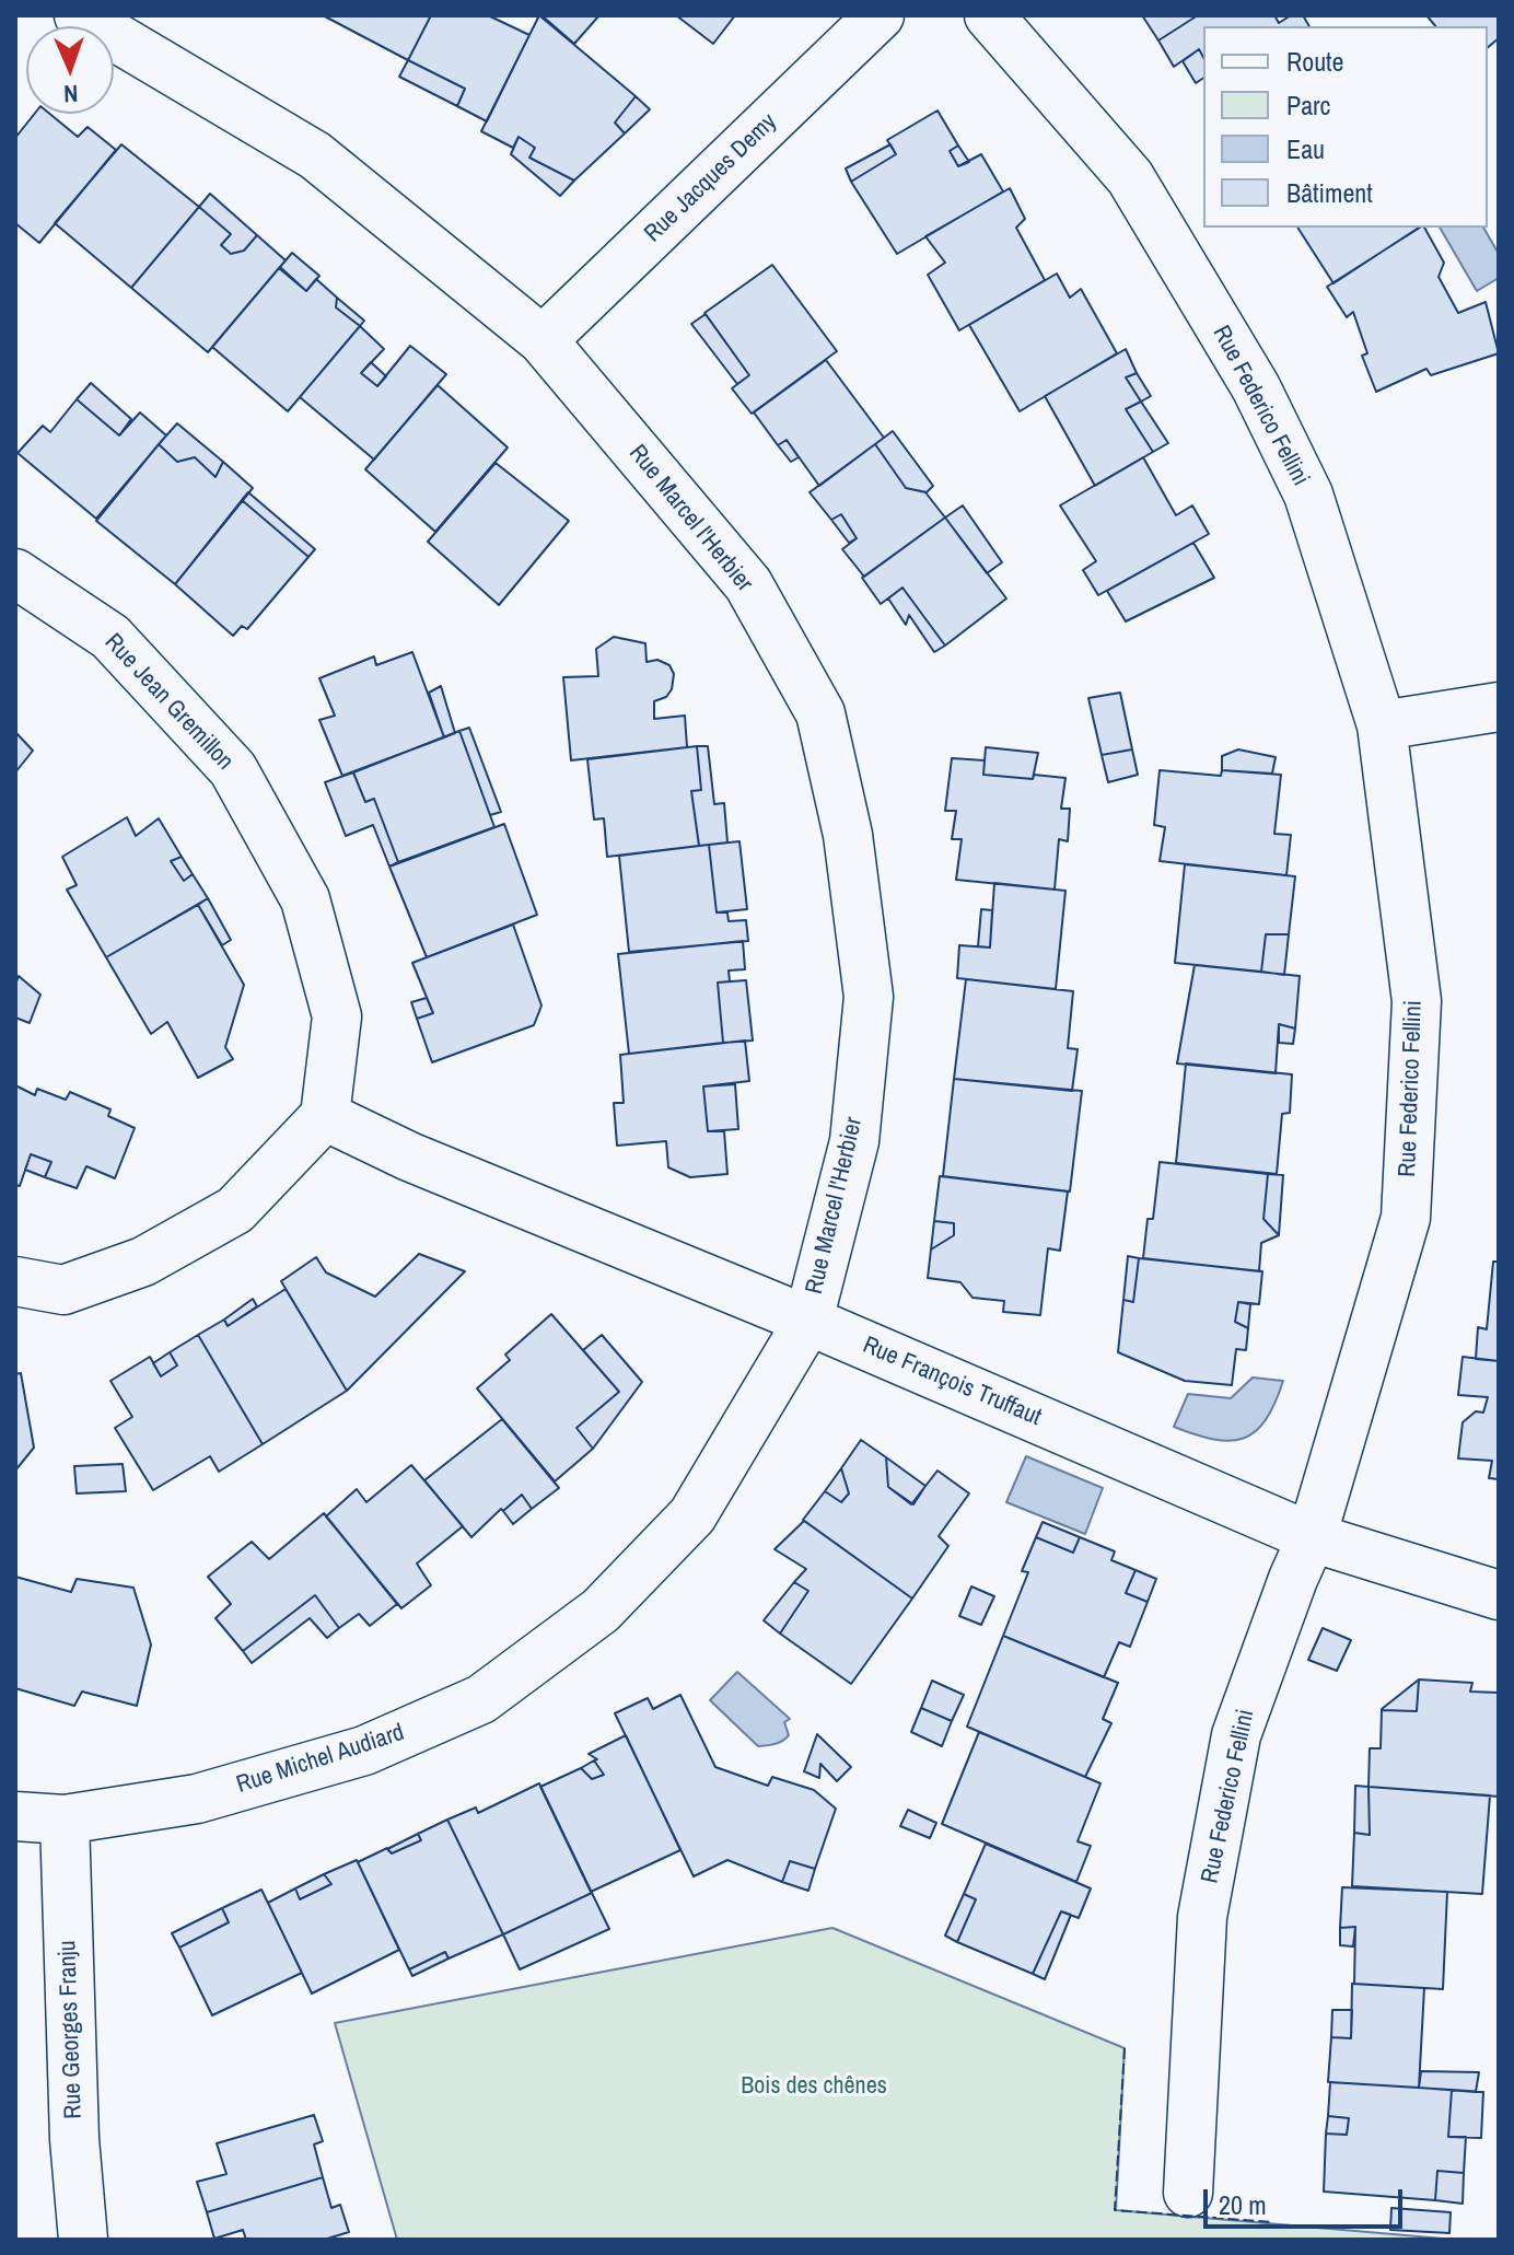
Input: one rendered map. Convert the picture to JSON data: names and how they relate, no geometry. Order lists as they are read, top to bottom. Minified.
{"streets":{"street":["Rue Jacques Demy","Rue Federico Fellini","Rue Marcel l'Herbier","Rue Jean Gremillon","Rue François Truffaut","Rue Michel Audiard","Rue Georges Franju"]},"crossings":[["Rue Jacques Demy","Rue Marcel l'Herbier"],["Rue Federico Fellini","Rue François Truffaut"],["Rue Marcel l'Herbier","Rue François Truffaut"],["Rue Marcel l'Herbier","Rue Michel Audiard"],["Rue Jean Gremillon","Rue François Truffaut"],["Rue François Truffaut","Rue Michel Audiard"],["Rue Michel Audiard","Rue Georges Franju"]],"parks":["Bois des chênes"],"legend":["Route","Parc","Eau","Bâtiment"],"scale_bar":"20 m","north":"bottom"}
